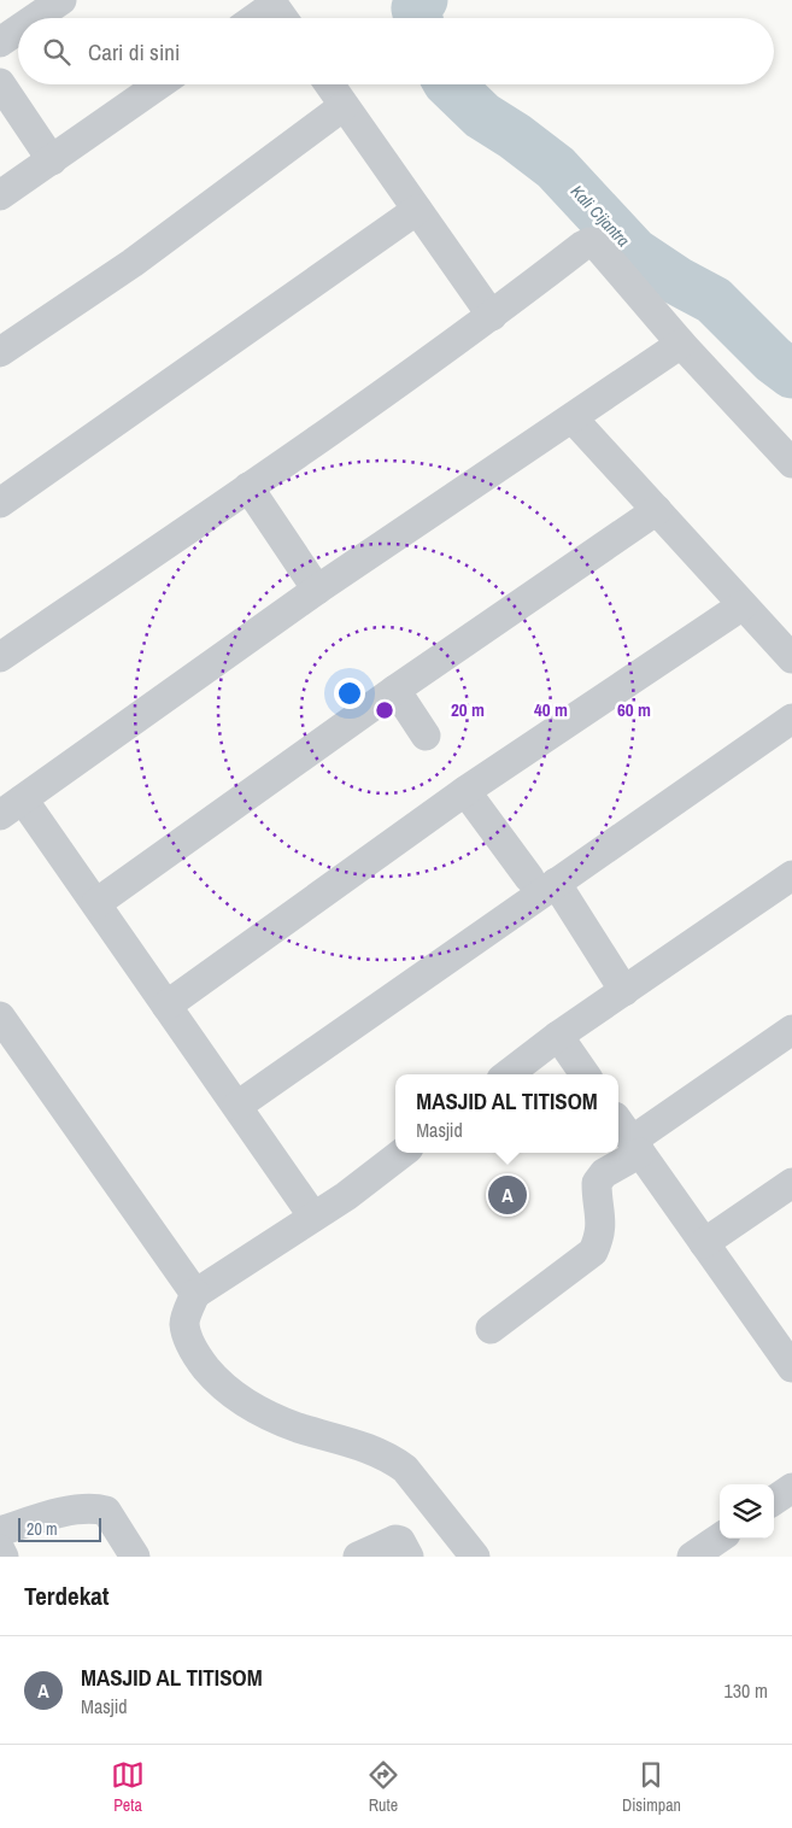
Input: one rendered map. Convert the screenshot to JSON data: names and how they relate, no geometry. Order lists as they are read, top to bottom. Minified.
{"water":["Kali Cijantra"],"scale_bar":"20 m","page":{"search":"Cari di sini","popup":["MASJID AL TITISOM","Masjid"],"pins":"A","scale":"20 m","heading":"Terdekat","list":[{"mark":"A","name":"MASJID AL TITISOM","note":"Masjid","value":"130 m"}],"nav":["Peta","Rute","Disimpan"]},"rings":["20 m","40 m","60 m"]}
